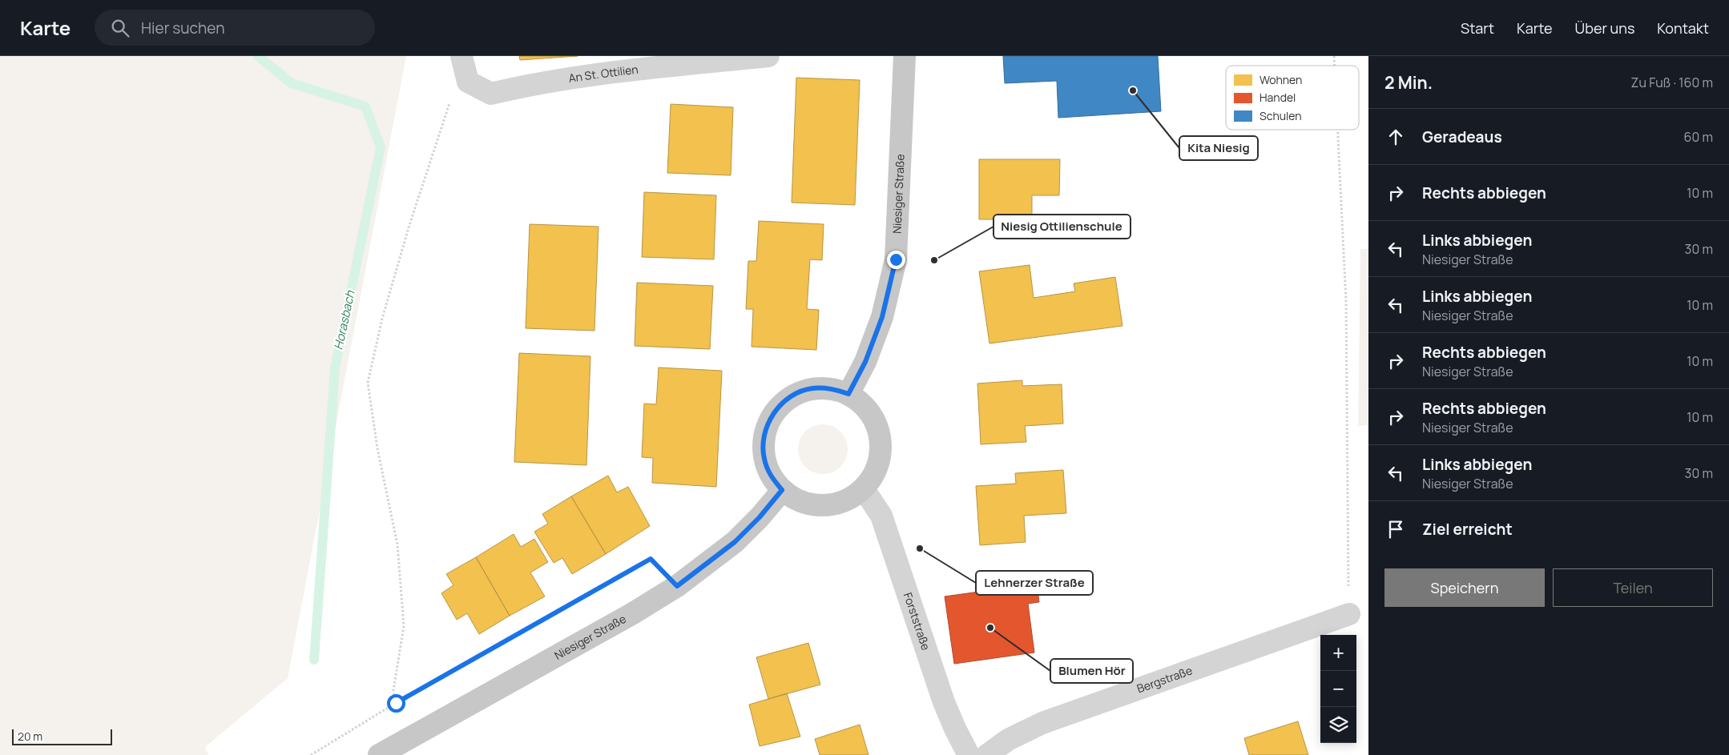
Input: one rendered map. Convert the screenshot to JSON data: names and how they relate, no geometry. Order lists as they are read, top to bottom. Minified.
{"streets":{"main road":["Niesiger Straße"],"street":["An St. Ottilien","Forststraße","Bergstraße"]},"crossings":[["Niesiger Straße","Forststraße"]],"water":["Horasbach"],"places":["Kita Niesig","Niesig Ottilienschule","Lehnerzer Straße","Blumen Hör"],"legend":["Wohnen","Handel","Schulen"],"scale_bar":"20 m","page":{"header":"Karte","search":"Hier suchen","nav":["Start","Karte","Über uns","Kontakt"],"heading":["2 Min.","Zu Fuß · 160 m"],"list":[["Geradeaus","60 m"],["Rechts abbiegen","10 m"],["Links abbiegen","Niesiger Straße","30 m"],["Links abbiegen","Niesiger Straße","10 m"],["Rechts abbiegen","Niesiger Straße","10 m"],["Rechts abbiegen","Niesiger Straße","10 m"],["Links abbiegen","Niesiger Straße","30 m"],"Ziel erreicht"],"buttons":["Speichern","Teilen"],"map_buttons":["+","−"],"scale":"20 m"}}
